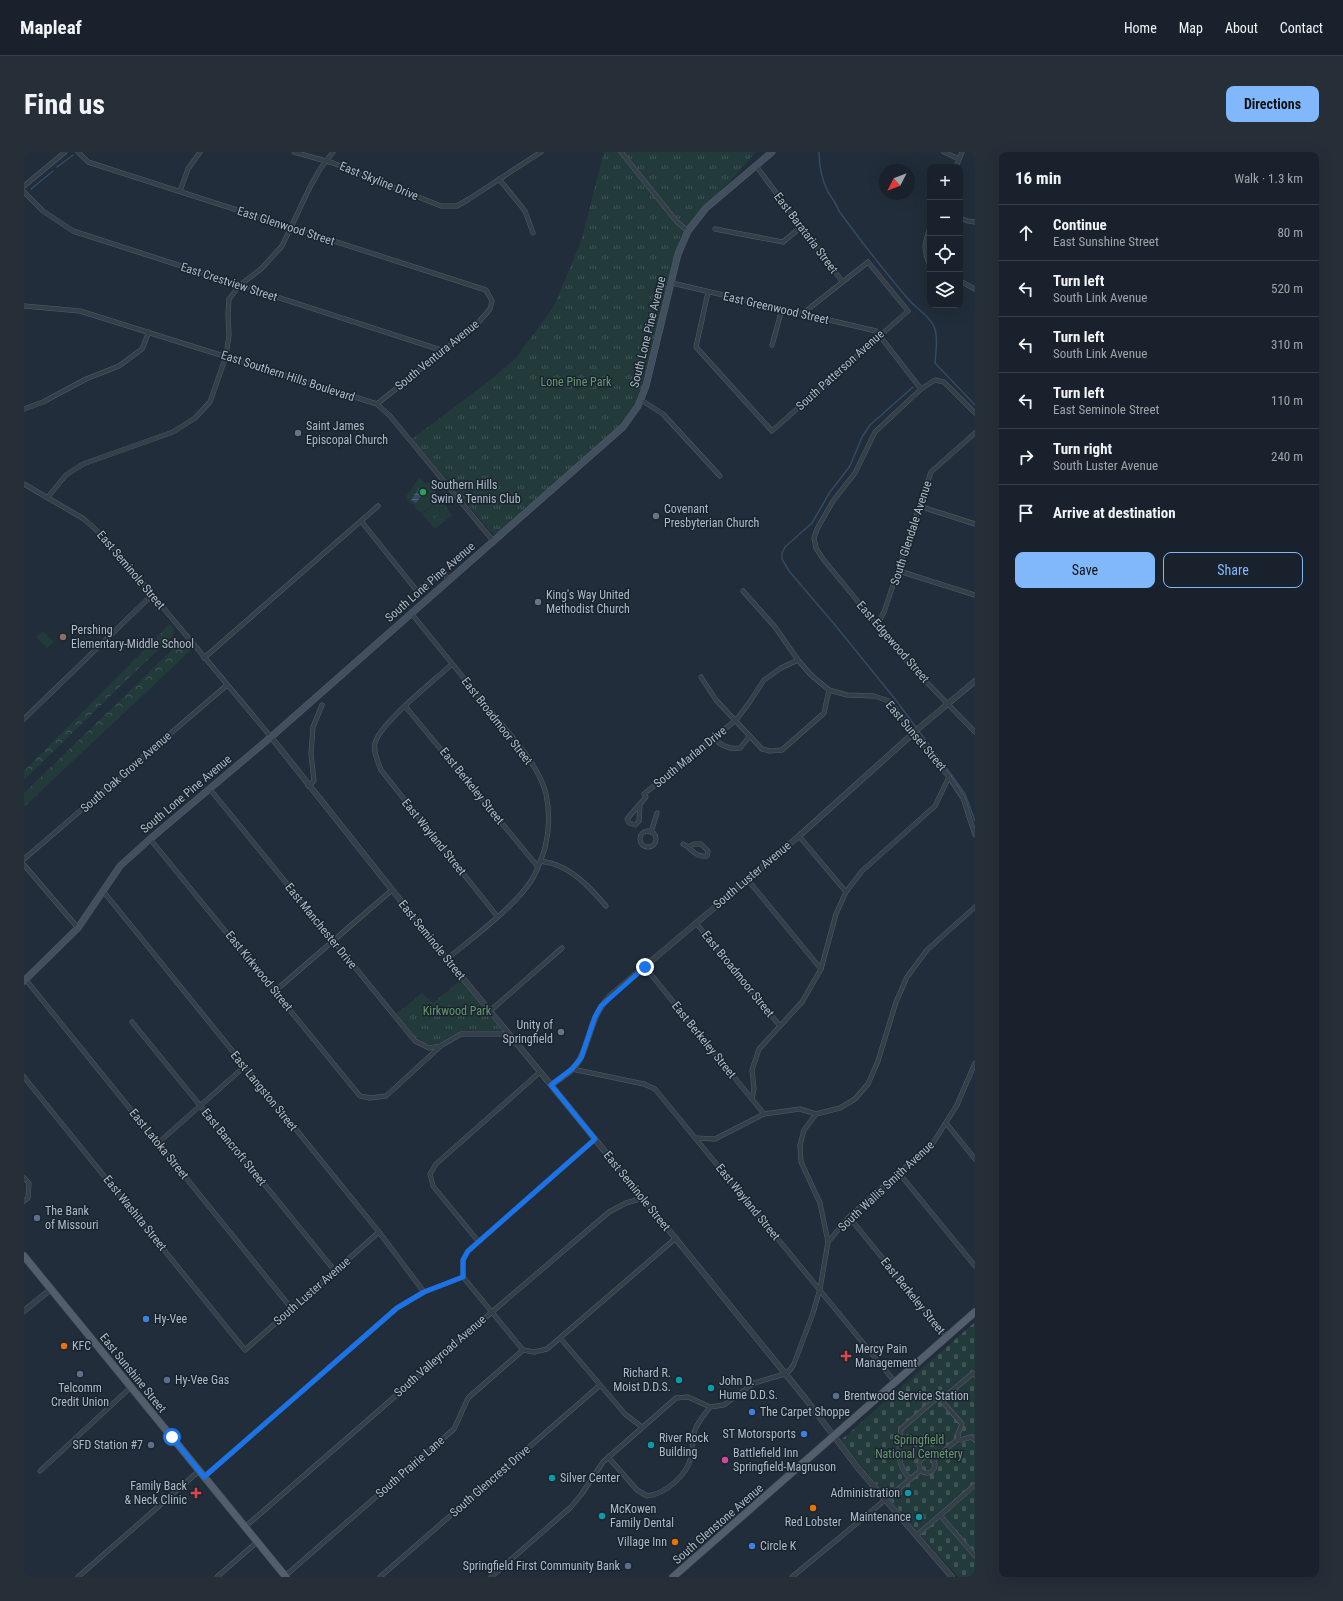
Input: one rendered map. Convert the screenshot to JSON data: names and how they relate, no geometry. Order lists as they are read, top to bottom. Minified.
{"streets":{"main road":["South Lone Pine Avenue","East Sunshine Street","South Glenstone Avenue"],"street":["East Skyline Drive","East Glenwood Street","East Barataria Street","East Crestview Street","East Greenwood Street","South Ventura Avenue","South Patterson Avenue","East Southern Hills Boulevard","South Glendale Avenue","East Seminole Street","East Edgewood Street","East Broadmoor Street","East Sunset Street","South Marlan Drive","South Oak Grove Avenue","East Berkeley Street","East Wayland Street","South Luster Avenue","East Manchester Drive","East Kirkwood Street","East Langston Street","East Latoka Street","East Bancroft Street","South Wallis Smith Avenue","East Washita Street","South Valleyroad Avenue","South Prairie Lane","South Glencrest Drive"]},"crossings":[["East Glenwood Street","South Ventura Avenue"],["East Barataria Street","South Lone Pine Avenue"],["East Barataria Street","South Patterson Avenue"],["East Crestview Street","South Ventura Avenue"],["East Greenwood Street","South Lone Pine Avenue"],["East Greenwood Street","South Patterson Avenue"],["South Lone Pine Avenue","East Southern Hills Boulevard"],["South Lone Pine Avenue","East Seminole Street"],["South Lone Pine Avenue","East Broadmoor Street"],["South Lone Pine Avenue","East Manchester Drive"],["South Lone Pine Avenue","East Kirkwood Street"],["South Lone Pine Avenue","East Langston Street"],["South Lone Pine Avenue","East Latoka Street"],["South Ventura Avenue","East Southern Hills Boulevard"],["South Glendale Avenue","East Edgewood Street"],["East Seminole Street","East Broadmoor Street"],["East Seminole Street","South Oak Grove Avenue"],["East Seminole Street","South Luster Avenue"],["East Seminole Street","South Valleyroad Avenue"],["East Seminole Street","South Glenstone Avenue"],["East Edgewood Street","South Luster Avenue"],["East Broadmoor Street","East Berkeley Street"],["East Broadmoor Street","East Wayland Street"],["East Broadmoor Street","South Luster Avenue"],["East Sunset Street","South Marlan Drive"],["East Sunset Street","South Luster Avenue"],["East Berkeley Street","East Wayland Street"],["East Berkeley Street","South Luster Avenue"],["East Berkeley Street","South Wallis Smith Avenue"],["East Berkeley Street","South Glenstone Avenue"],["East Wayland Street","South Luster Avenue"],["East Wayland Street","South Glenstone Avenue"],["South Luster Avenue","East Langston Street"],["South Luster Avenue","East Latoka Street"],["South Luster Avenue","East Bancroft Street"],["South Luster Avenue","East Washita Street"],["East Manchester Drive","East Kirkwood Street"],["South Valleyroad Avenue","East Sunshine Street"],["East Sunshine Street","South Prairie Lane"]],"parks":["Lone Pine Park","Kirkwood Park","Springfield National Cemetery"],"places":{"other":["Saint James Episcopal Church","Southern Hills Swin & Tennis Club","Covenant Presbyterian Church","King's Way United Methodist Church","Pershing Elementary-Middle School","Unity of Springfield","The Bank of Missouri","Hy-Vee","KFC","Telcomm Credit Union","Hy-Vee Gas","Richard R. Moist D.D.S.","John D. Hume D.D.S.","Brentwood Service Station","The Carpet Shoppe","ST Motorsports","SFD Station #7","River Rock Building","Battlefield Inn Springfield-Magnuson","Silver Center","Administration","Red Lobster","McKowen Family Dental","Maintenance","Village Inn","Circle K","Springfield First Community Bank"],"health":["Mercy Pain Management","Family Back & Neck Clinic"]},"north":"bottom left","page":{"header":"Mapleaf","nav":["Home","Map","About","Contact"],"buttons":["Directions",["Save","Share"]],"title":"Find us","heading":["16 min","Walk · 1.3 km"],"map_buttons":["+","−"],"list":[["Continue","East Sunshine Street","80 m"],["Turn left","South Link Avenue","520 m"],["Turn left","South Link Avenue","310 m"],["Turn left","East Seminole Street","110 m"],["Turn right","South Luster Avenue","240 m"],"Arrive at destination"]}}
